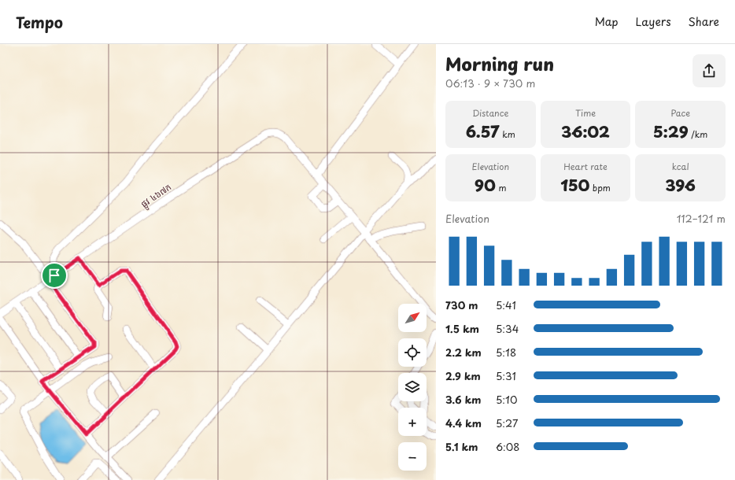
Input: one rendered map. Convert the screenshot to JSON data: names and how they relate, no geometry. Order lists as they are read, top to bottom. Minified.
{"streets":{"street":["ផ្លូវ ៤៦៧ក"]},"north":"top right","page":{"header":"Tempo","nav":["Map","Layers","Share"],"heading":["Morning run","06:13 · 9 × 730 m"],"stats":[["Distance","6.57 km"],["Time","36:02"],["Pace","5:29 /km"],["Elevation","90 m"],["Heart rate","150 bpm"],["kcal","396"]],"chart":["Elevation","112–121 m"],"list":[{"name":"730 m","note":"5:41"},{"name":"1.5 km","note":"5:34"},{"name":"2.2 km","note":"5:18"},{"name":"2.9 km","note":"5:31"},{"name":"3.6 km","note":"5:10"},{"name":"4.4 km","note":"5:27"},{"name":"5.1 km","note":"6:08"}],"map_buttons":["+","−"]}}
